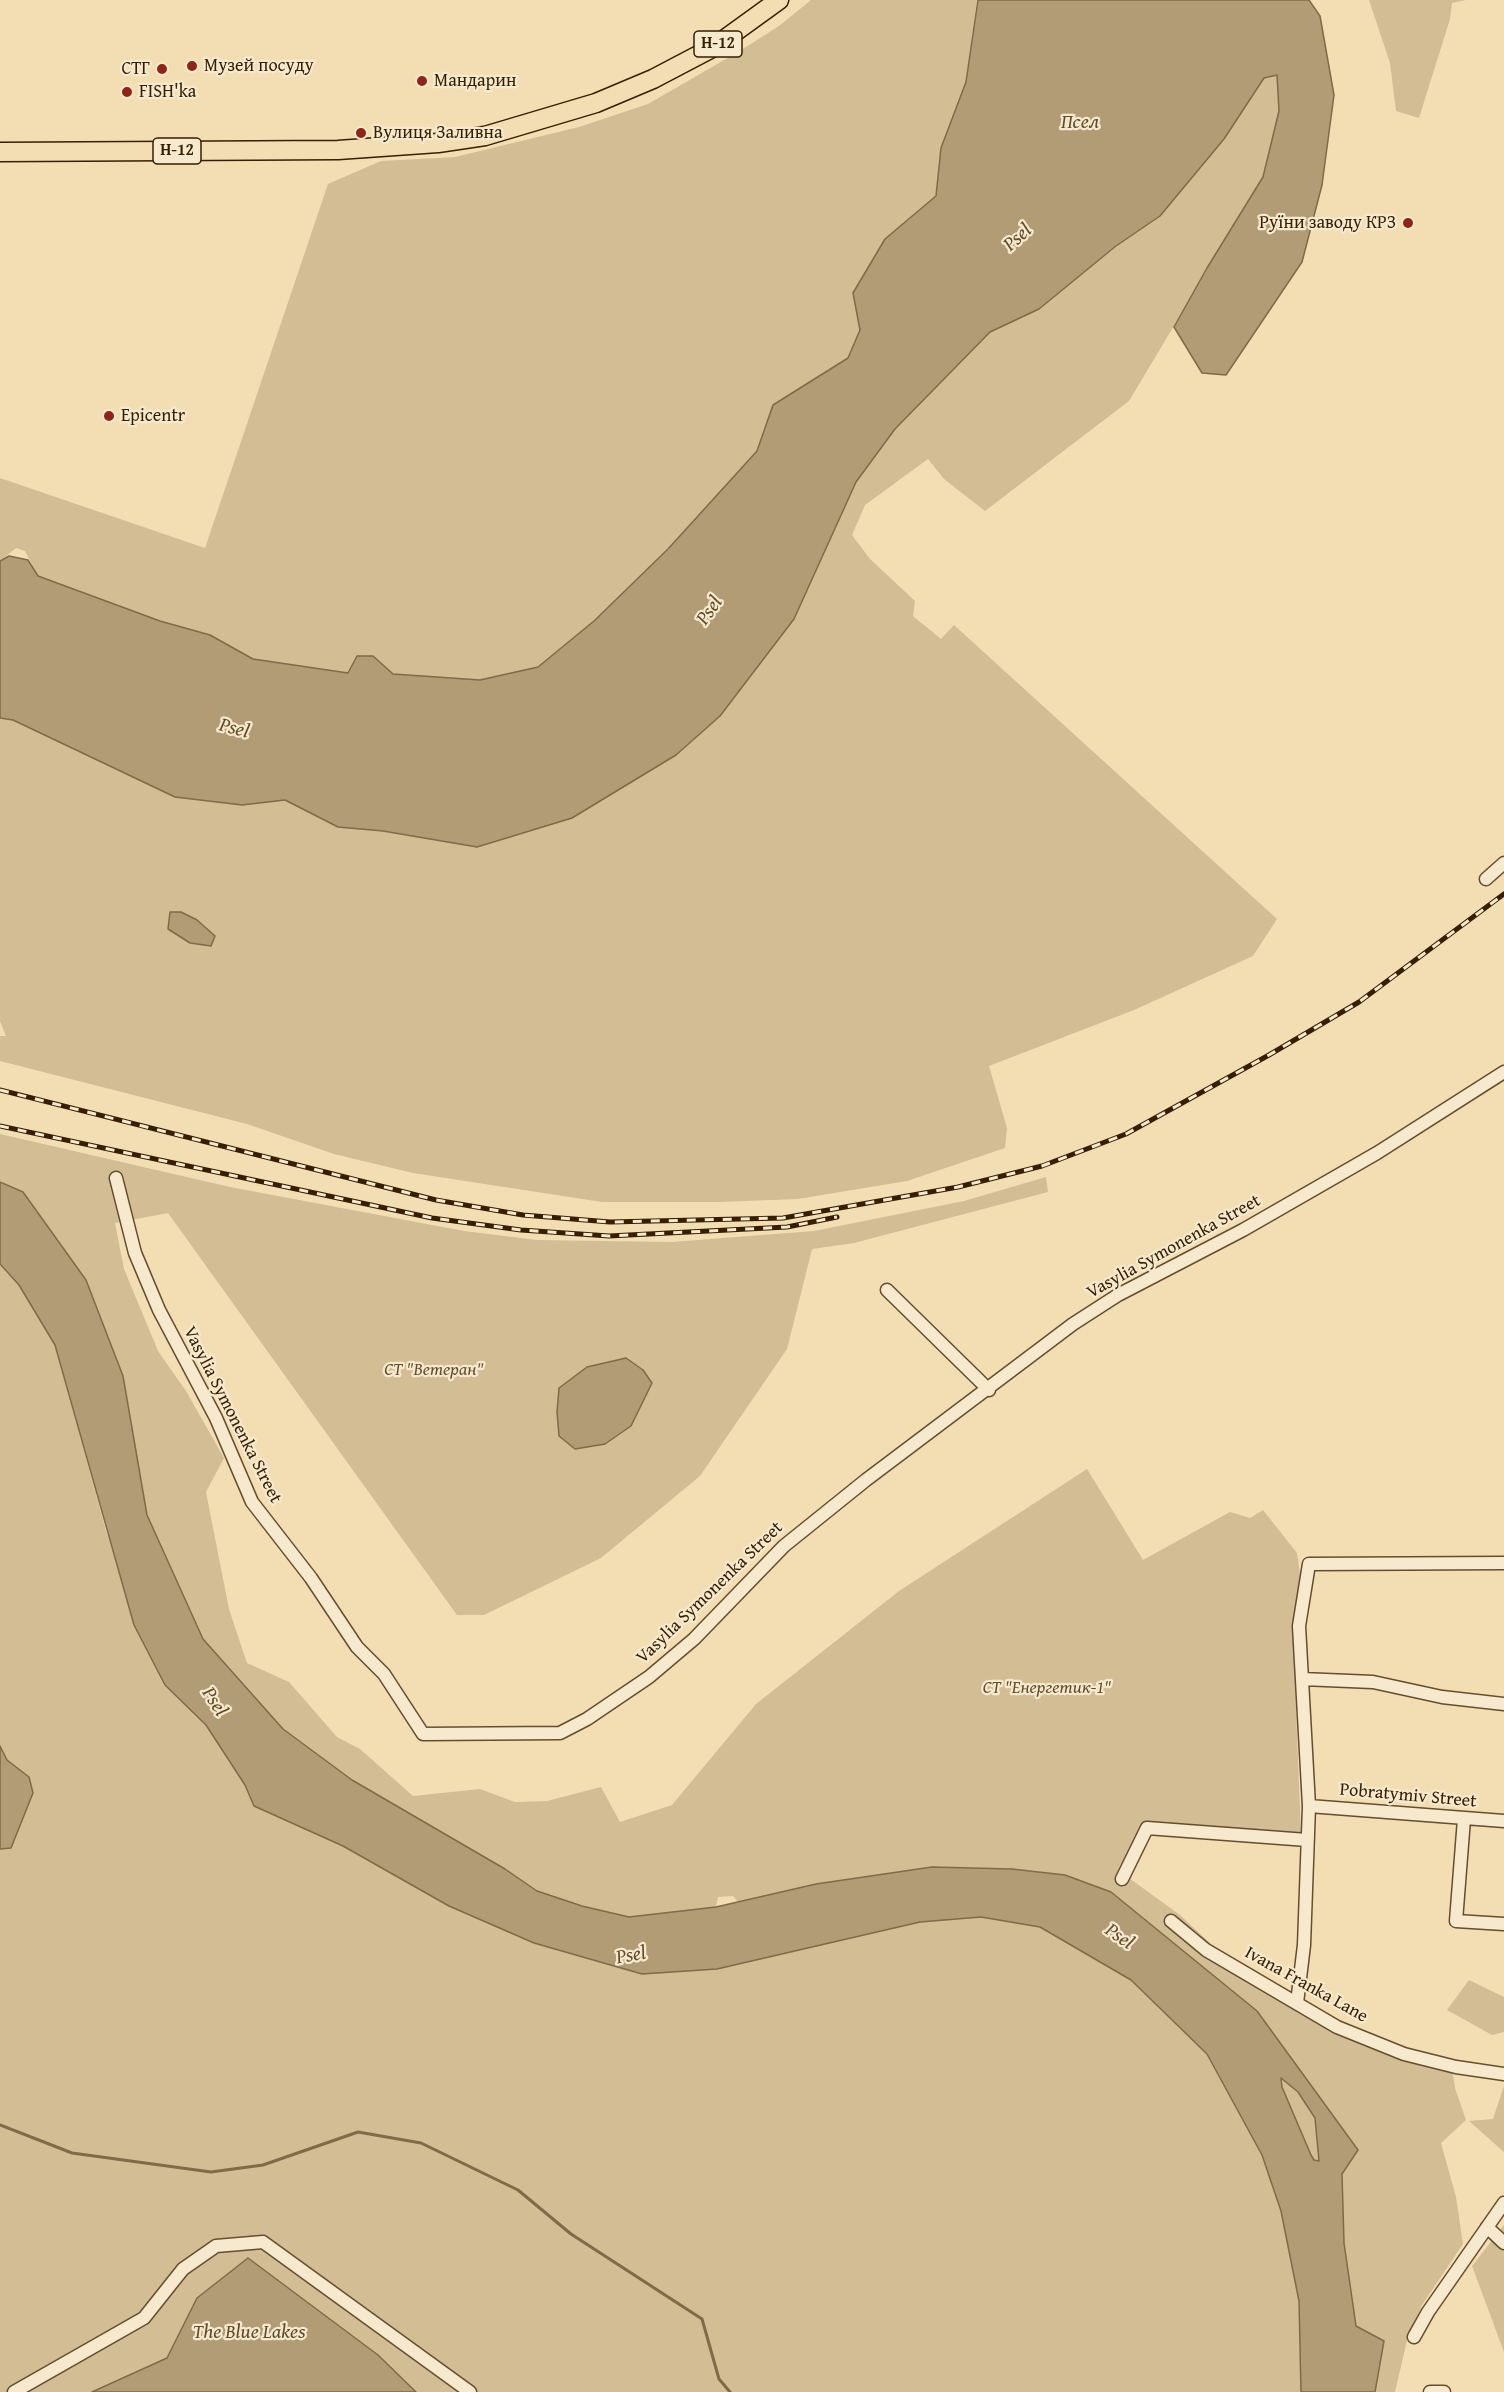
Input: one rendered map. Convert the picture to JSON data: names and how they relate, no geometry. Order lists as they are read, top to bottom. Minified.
{"streets":{"main road":["Н-12"],"street":["Vasylia Symonenka Street","Pobratymiv Street","Ivana Franka Lane"]},"water":["Псел","Psel","The Blue Lakes"],"parks":["СТ \"Ветеран\"","СТ \"Енергетик-1\""],"places":["Музей посуду","СТГ","Мандарин","FISH'ka","Вулиця Заливна","Руїни заводу КРЗ","Epicentr"]}
